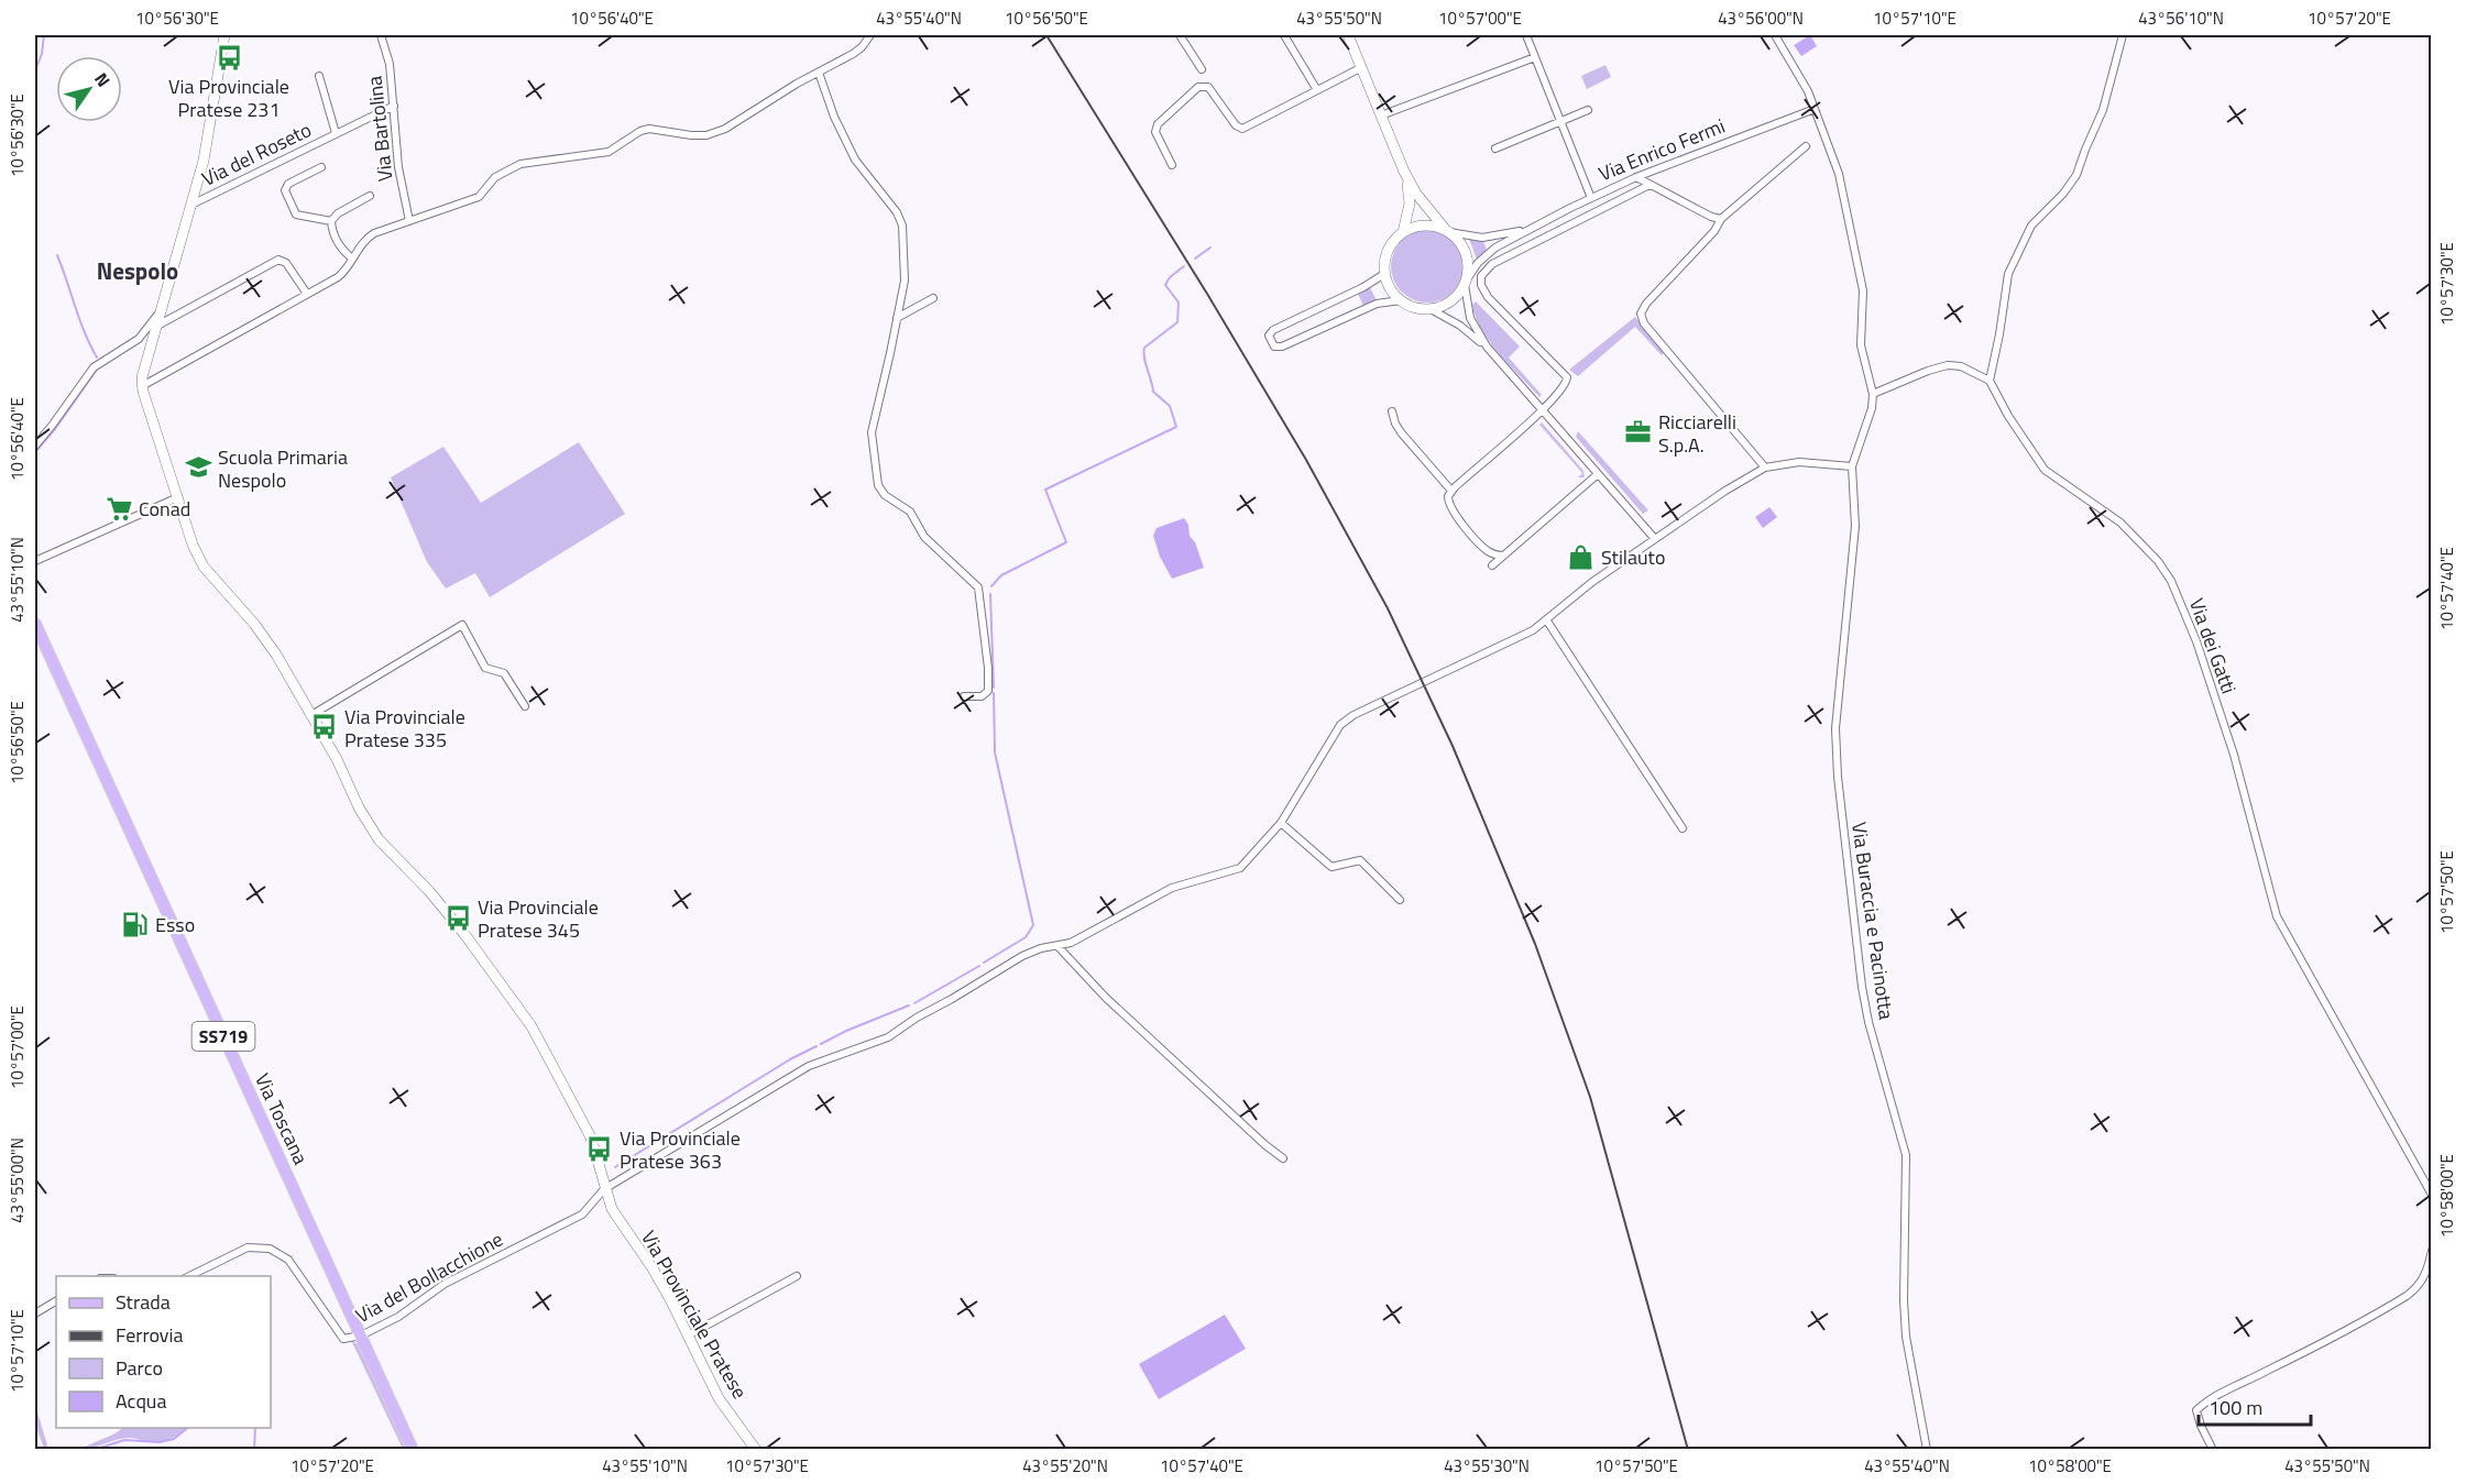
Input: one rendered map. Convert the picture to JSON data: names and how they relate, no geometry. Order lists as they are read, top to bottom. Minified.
{"streets":{"main road":["SS719","Via Toscana"],"street":["Via Bartolina","Via Enrico Fermi","Via del Roseto","Via dei Gatti","Via Buraccia e Pacinotta","Via del Bollacchione","Via Provinciale Pratese"]},"crossings":[["Via Bartolina","Via del Roseto"],["Via del Roseto","Via Provinciale Pratese"],["Via Toscana","Via del Bollacchione"],["Via del Bollacchione","Via Provinciale Pratese"]],"districts":["Nespolo"],"places":{"bus stop":["Via Provinciale Pratese 231","Via Provinciale Pratese 335","Via Provinciale Pratese 345","Via Provinciale Pratese 363"],"office":["Ricciarelli S.p.A."],"school or university":["Scuola Primaria Nespolo"],"supermarket":["Conad"],"shop":["Stilauto"],"fuel station":["Esso"]},"legend":["Strada","Ferrovia","Parco","Acqua"],"scale_bar":"100 m","north":"top right","coordinates":["10°56'30\"E","10°56'40\"E","43°55'40\"N","10°56'50\"E","43°55'50\"N","10°57'00\"E","43°56'00\"N","10°57'10\"E","43°56'10\"N","10°57'20\"E","10°57'30\"E","43°55'10\"N","10°57'40\"E","10°57'50\"E","43°55'00\"N","10°58'00\"E","43°55'20\"N","43°55'30\"N"]}
